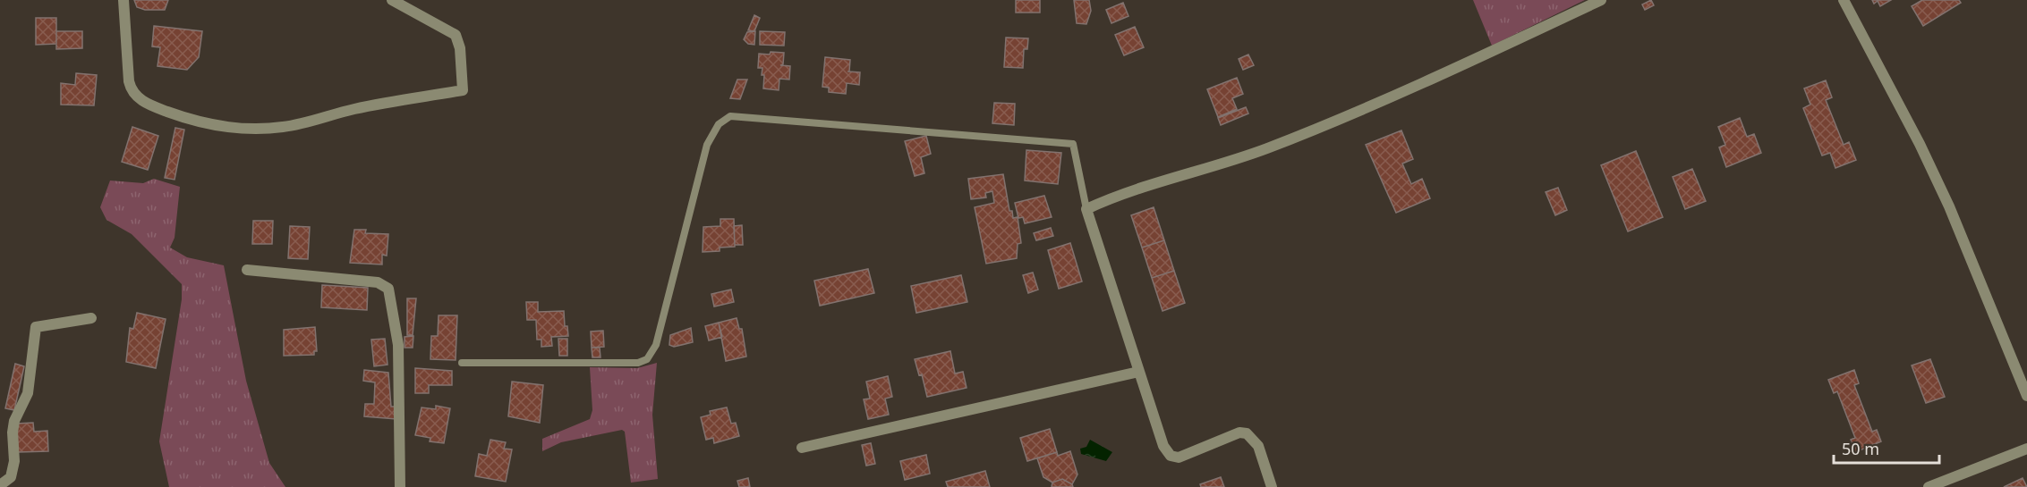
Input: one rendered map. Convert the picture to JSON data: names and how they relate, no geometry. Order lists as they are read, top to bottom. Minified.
{"scale_bar":"50 m"}
